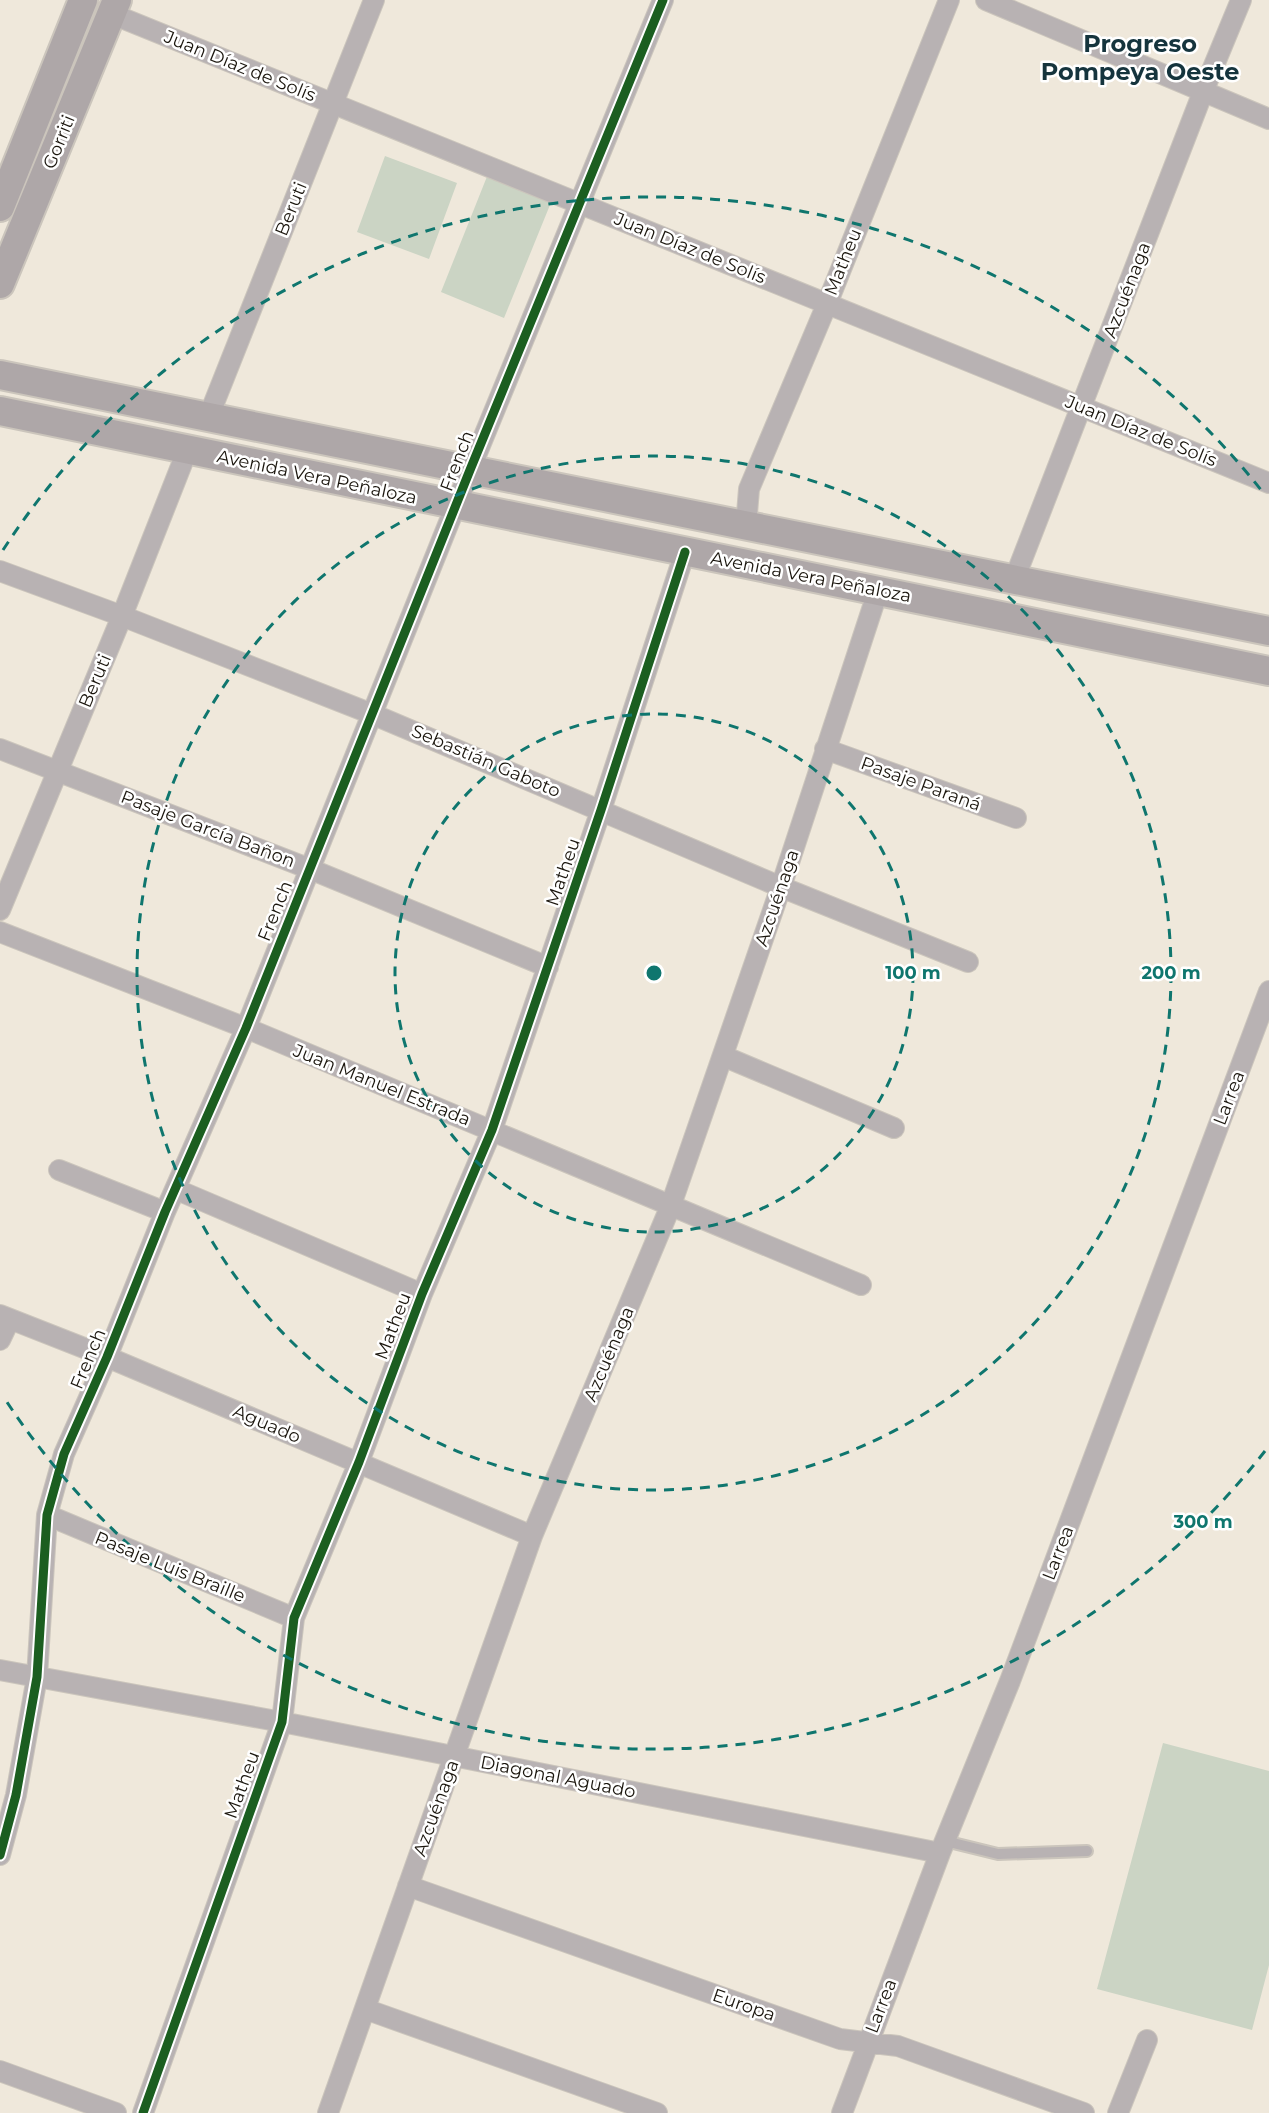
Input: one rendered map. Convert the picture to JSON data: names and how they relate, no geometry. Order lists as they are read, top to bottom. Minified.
{"streets":{"main road":["Gorriti","Avenida Vera Peñaloza"],"street":["Juan Díaz de Solís","Beruti","Matheu","Azcuénaga","French","Sebastián Gaboto","Pasaje Paraná","Pasaje García Bañon","Juan Manuel Estrada","Larrea","Aguado","Pasaje Luis Braille","Diagonal Aguado","Europa"]},"crossings":[["Juan Díaz de Solís","Gorriti"],["Juan Díaz de Solís","Beruti"],["Juan Díaz de Solís","Matheu"],["Juan Díaz de Solís","Azcuénaga"],["Juan Díaz de Solís","French"],["Beruti","Avenida Vera Peñaloza"],["Beruti","Sebastián Gaboto"],["Beruti","Pasaje García Bañon"],["Matheu","Avenida Vera Peñaloza"],["Matheu","Sebastián Gaboto"],["Matheu","Pasaje García Bañon"],["Matheu","Juan Manuel Estrada"],["Matheu","Aguado"],["Matheu","Pasaje Luis Braille"],["Matheu","Diagonal Aguado"],["Azcuénaga","Avenida Vera Peñaloza"],["Azcuénaga","Sebastián Gaboto"],["Azcuénaga","Pasaje Paraná"],["Azcuénaga","Juan Manuel Estrada"],["Azcuénaga","Aguado"],["Azcuénaga","Diagonal Aguado"],["Azcuénaga","Europa"],["French","Avenida Vera Peñaloza"],["French","Sebastián Gaboto"],["French","Pasaje García Bañon"],["French","Juan Manuel Estrada"],["French","Aguado"],["French","Pasaje Luis Braille"],["French","Diagonal Aguado"],["Larrea","Diagonal Aguado"],["Larrea","Europa"]],"districts":["Progreso Pompeya Oeste"],"rings":["100 m","200 m","300 m"]}
